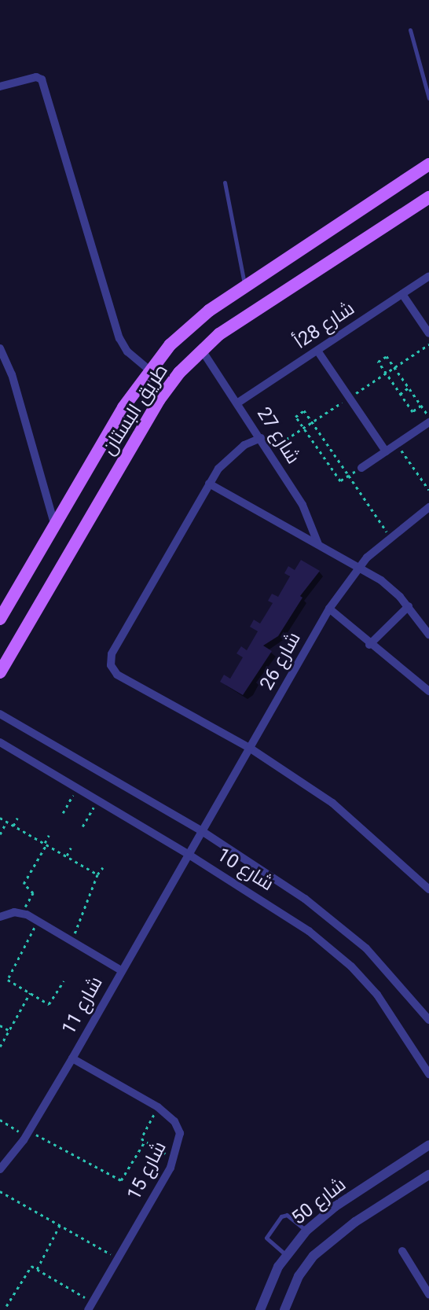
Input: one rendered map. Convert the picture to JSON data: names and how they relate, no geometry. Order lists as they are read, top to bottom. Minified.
{"streets":{"main road":["طريق البستان"],"street":["شارع 28أ","شارع 27","شارع 26","شارع 10","شارع 11","شارع 15","شارع 50"]},"crossings":[["شارع 28أ","شارع 27"],["طريق البستان","شارع 27"],["شارع 26","شارع 10"],["شارع 26","شارع 11"],["شارع 10","شارع 11"],["شارع 11","شارع 15"]]}
